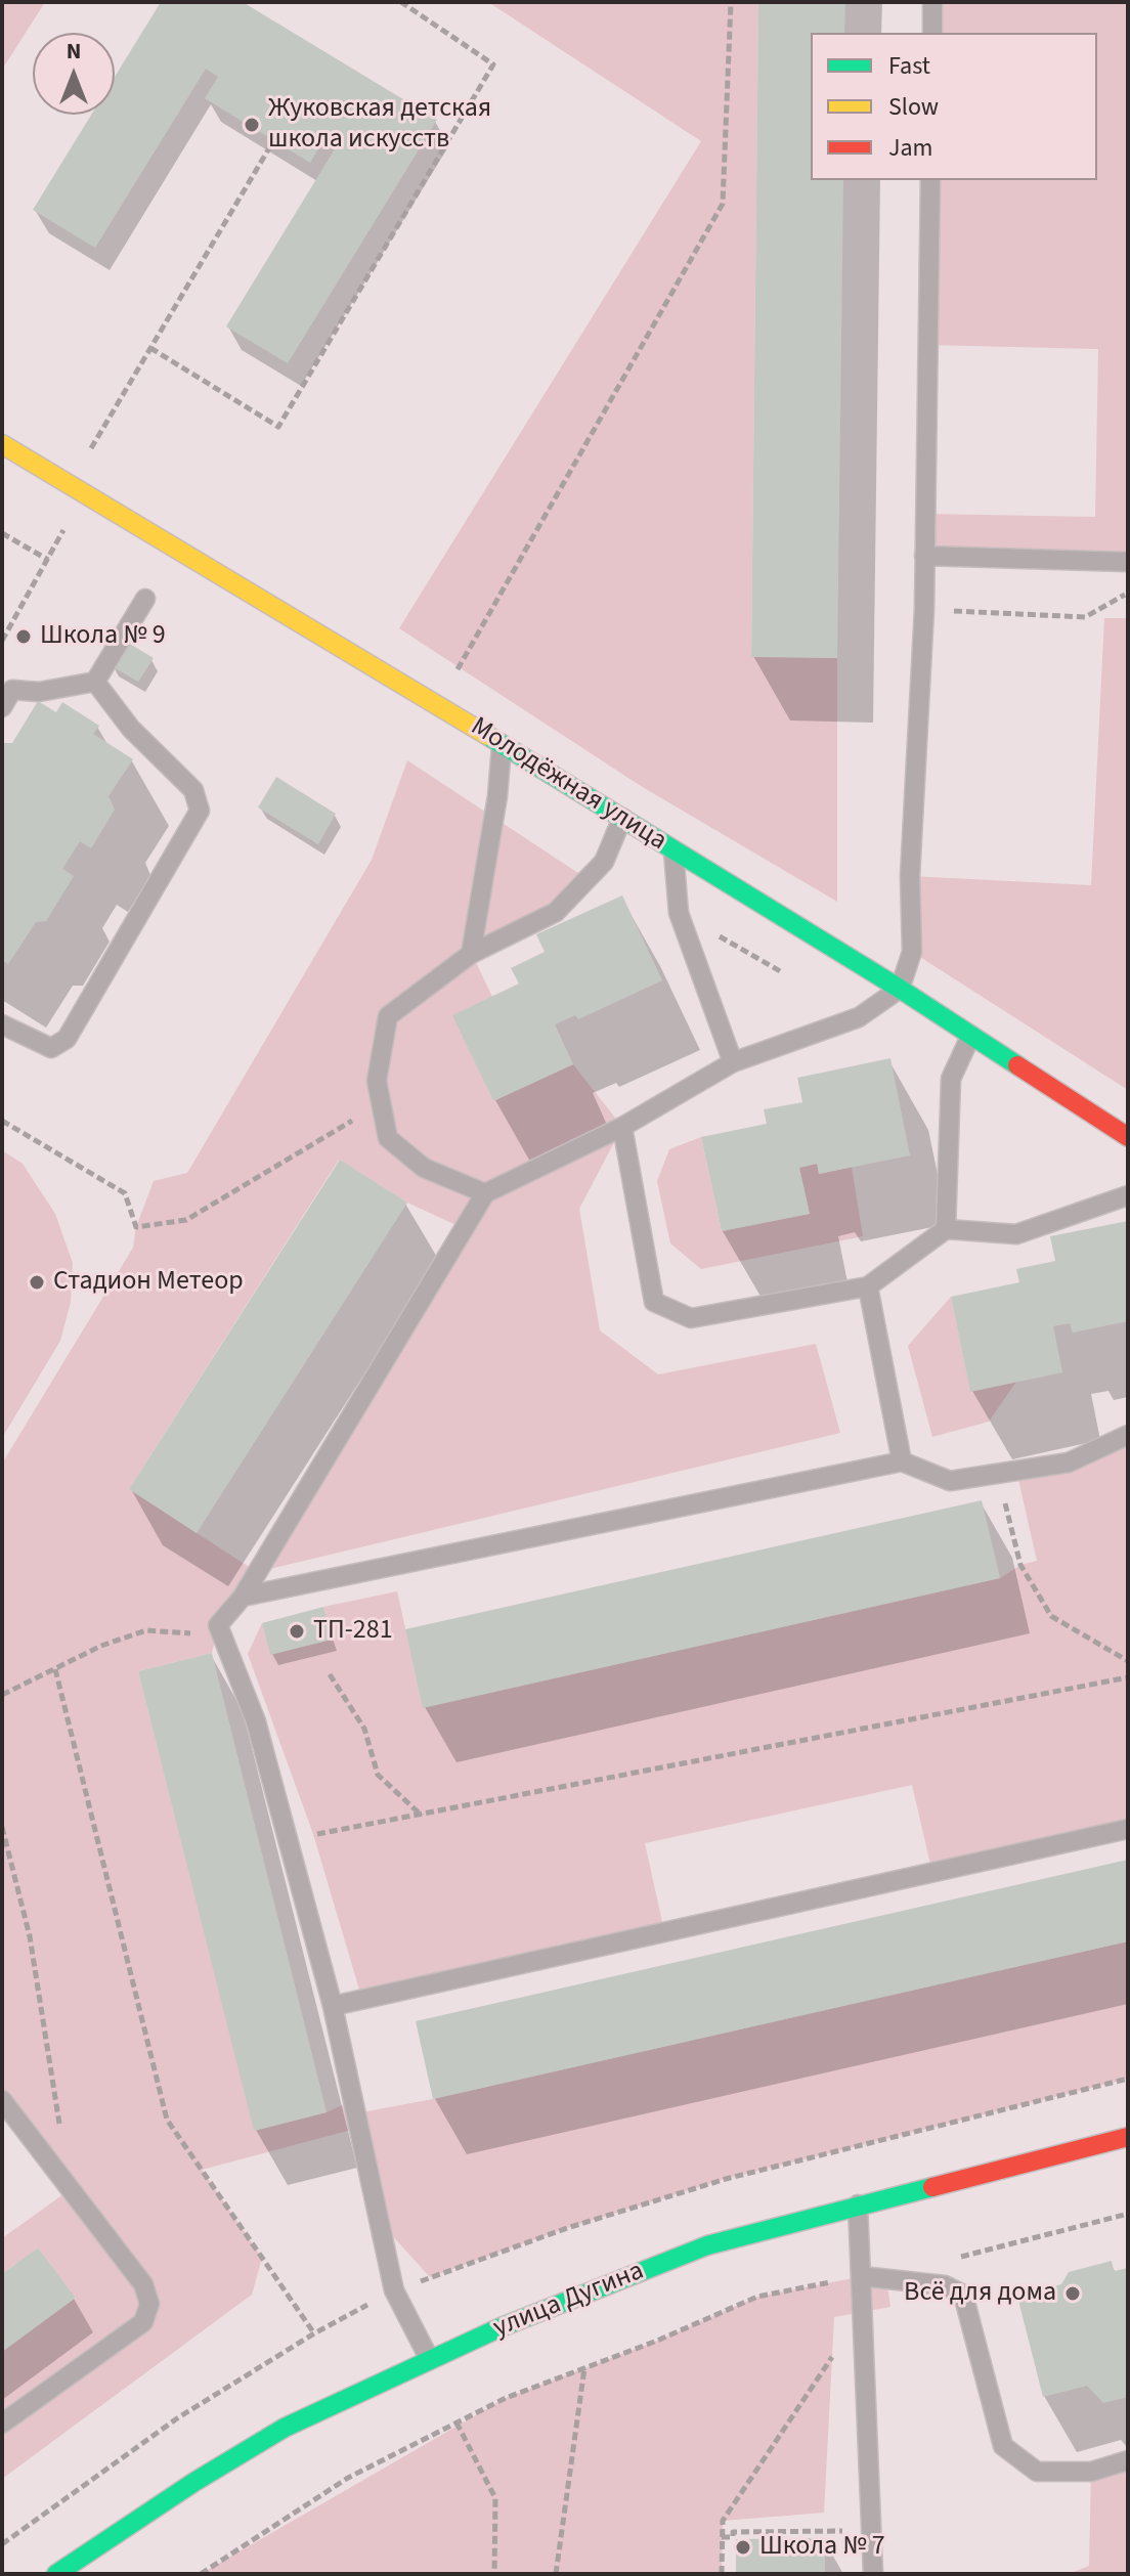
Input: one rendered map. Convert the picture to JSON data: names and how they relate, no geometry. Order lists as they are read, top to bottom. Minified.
{"streets":{"street":["Молодёжная улица","улица Дугина"]},"places":["Жуковская детская школа искусств","Школа № 9","Стадион Метеор","ТП-281","Всё для дома","Школа № 7"],"legend":["Fast","Slow","Jam"],"north":"top"}
